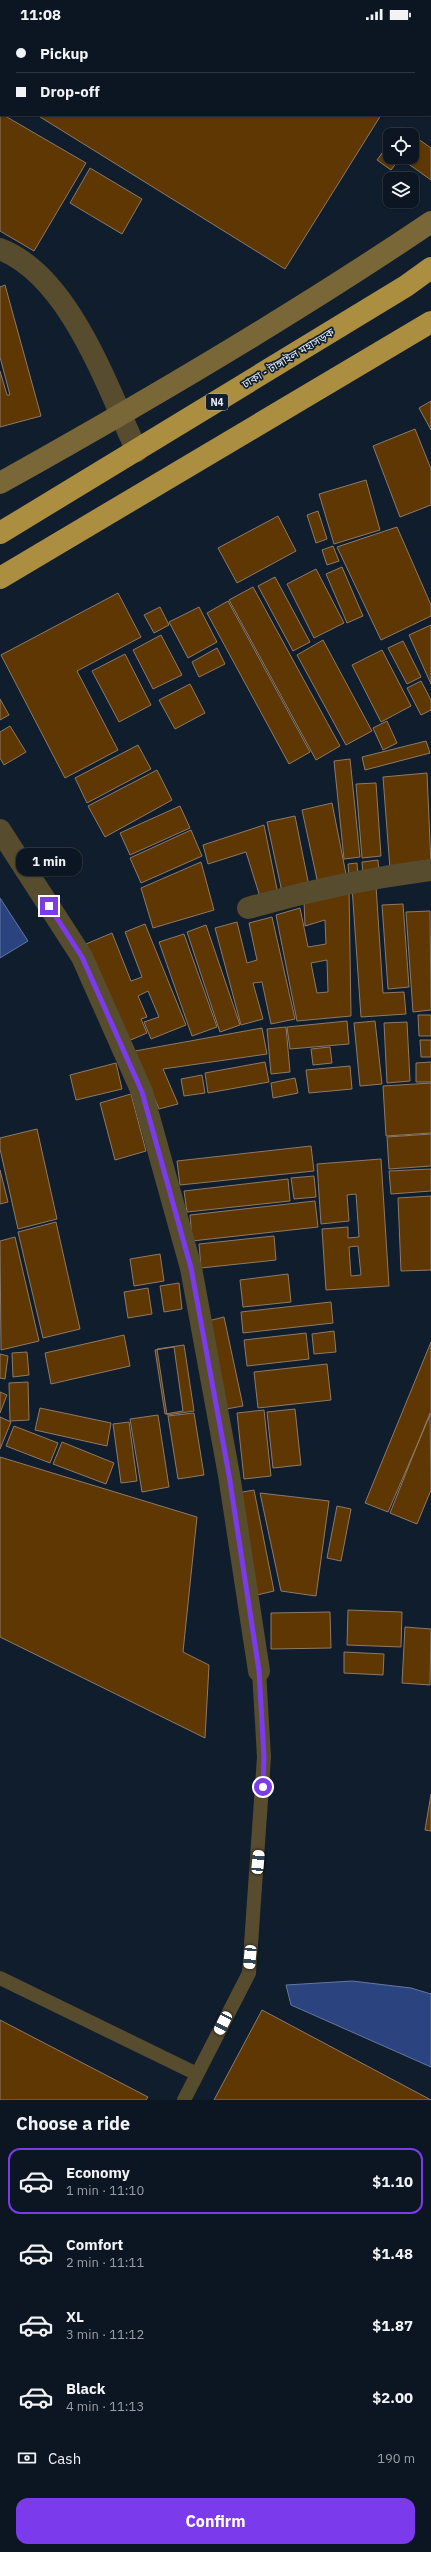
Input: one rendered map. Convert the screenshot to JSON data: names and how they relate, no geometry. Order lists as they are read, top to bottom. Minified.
{"streets":{"highway":["ঢাকা - টাঙ্গাইল মহাসড়ক","N4"]},"page":{"status":"11:08","banner":["Pickup","Drop-off"],"bubble":"1 min","heading":"Choose a ride","list":[{"name":"Economy","note":"1 min · 11:10","value":"$1.10"},{"name":"Comfort","note":"2 min · 11:11","value":"$1.48"},{"name":"XL","note":"3 min · 11:12","value":"$1.87"},{"name":"Black","note":"4 min · 11:13","value":"$2.00"}],"pay":["Cash","190 m"],"buttons":"Confirm"}}
